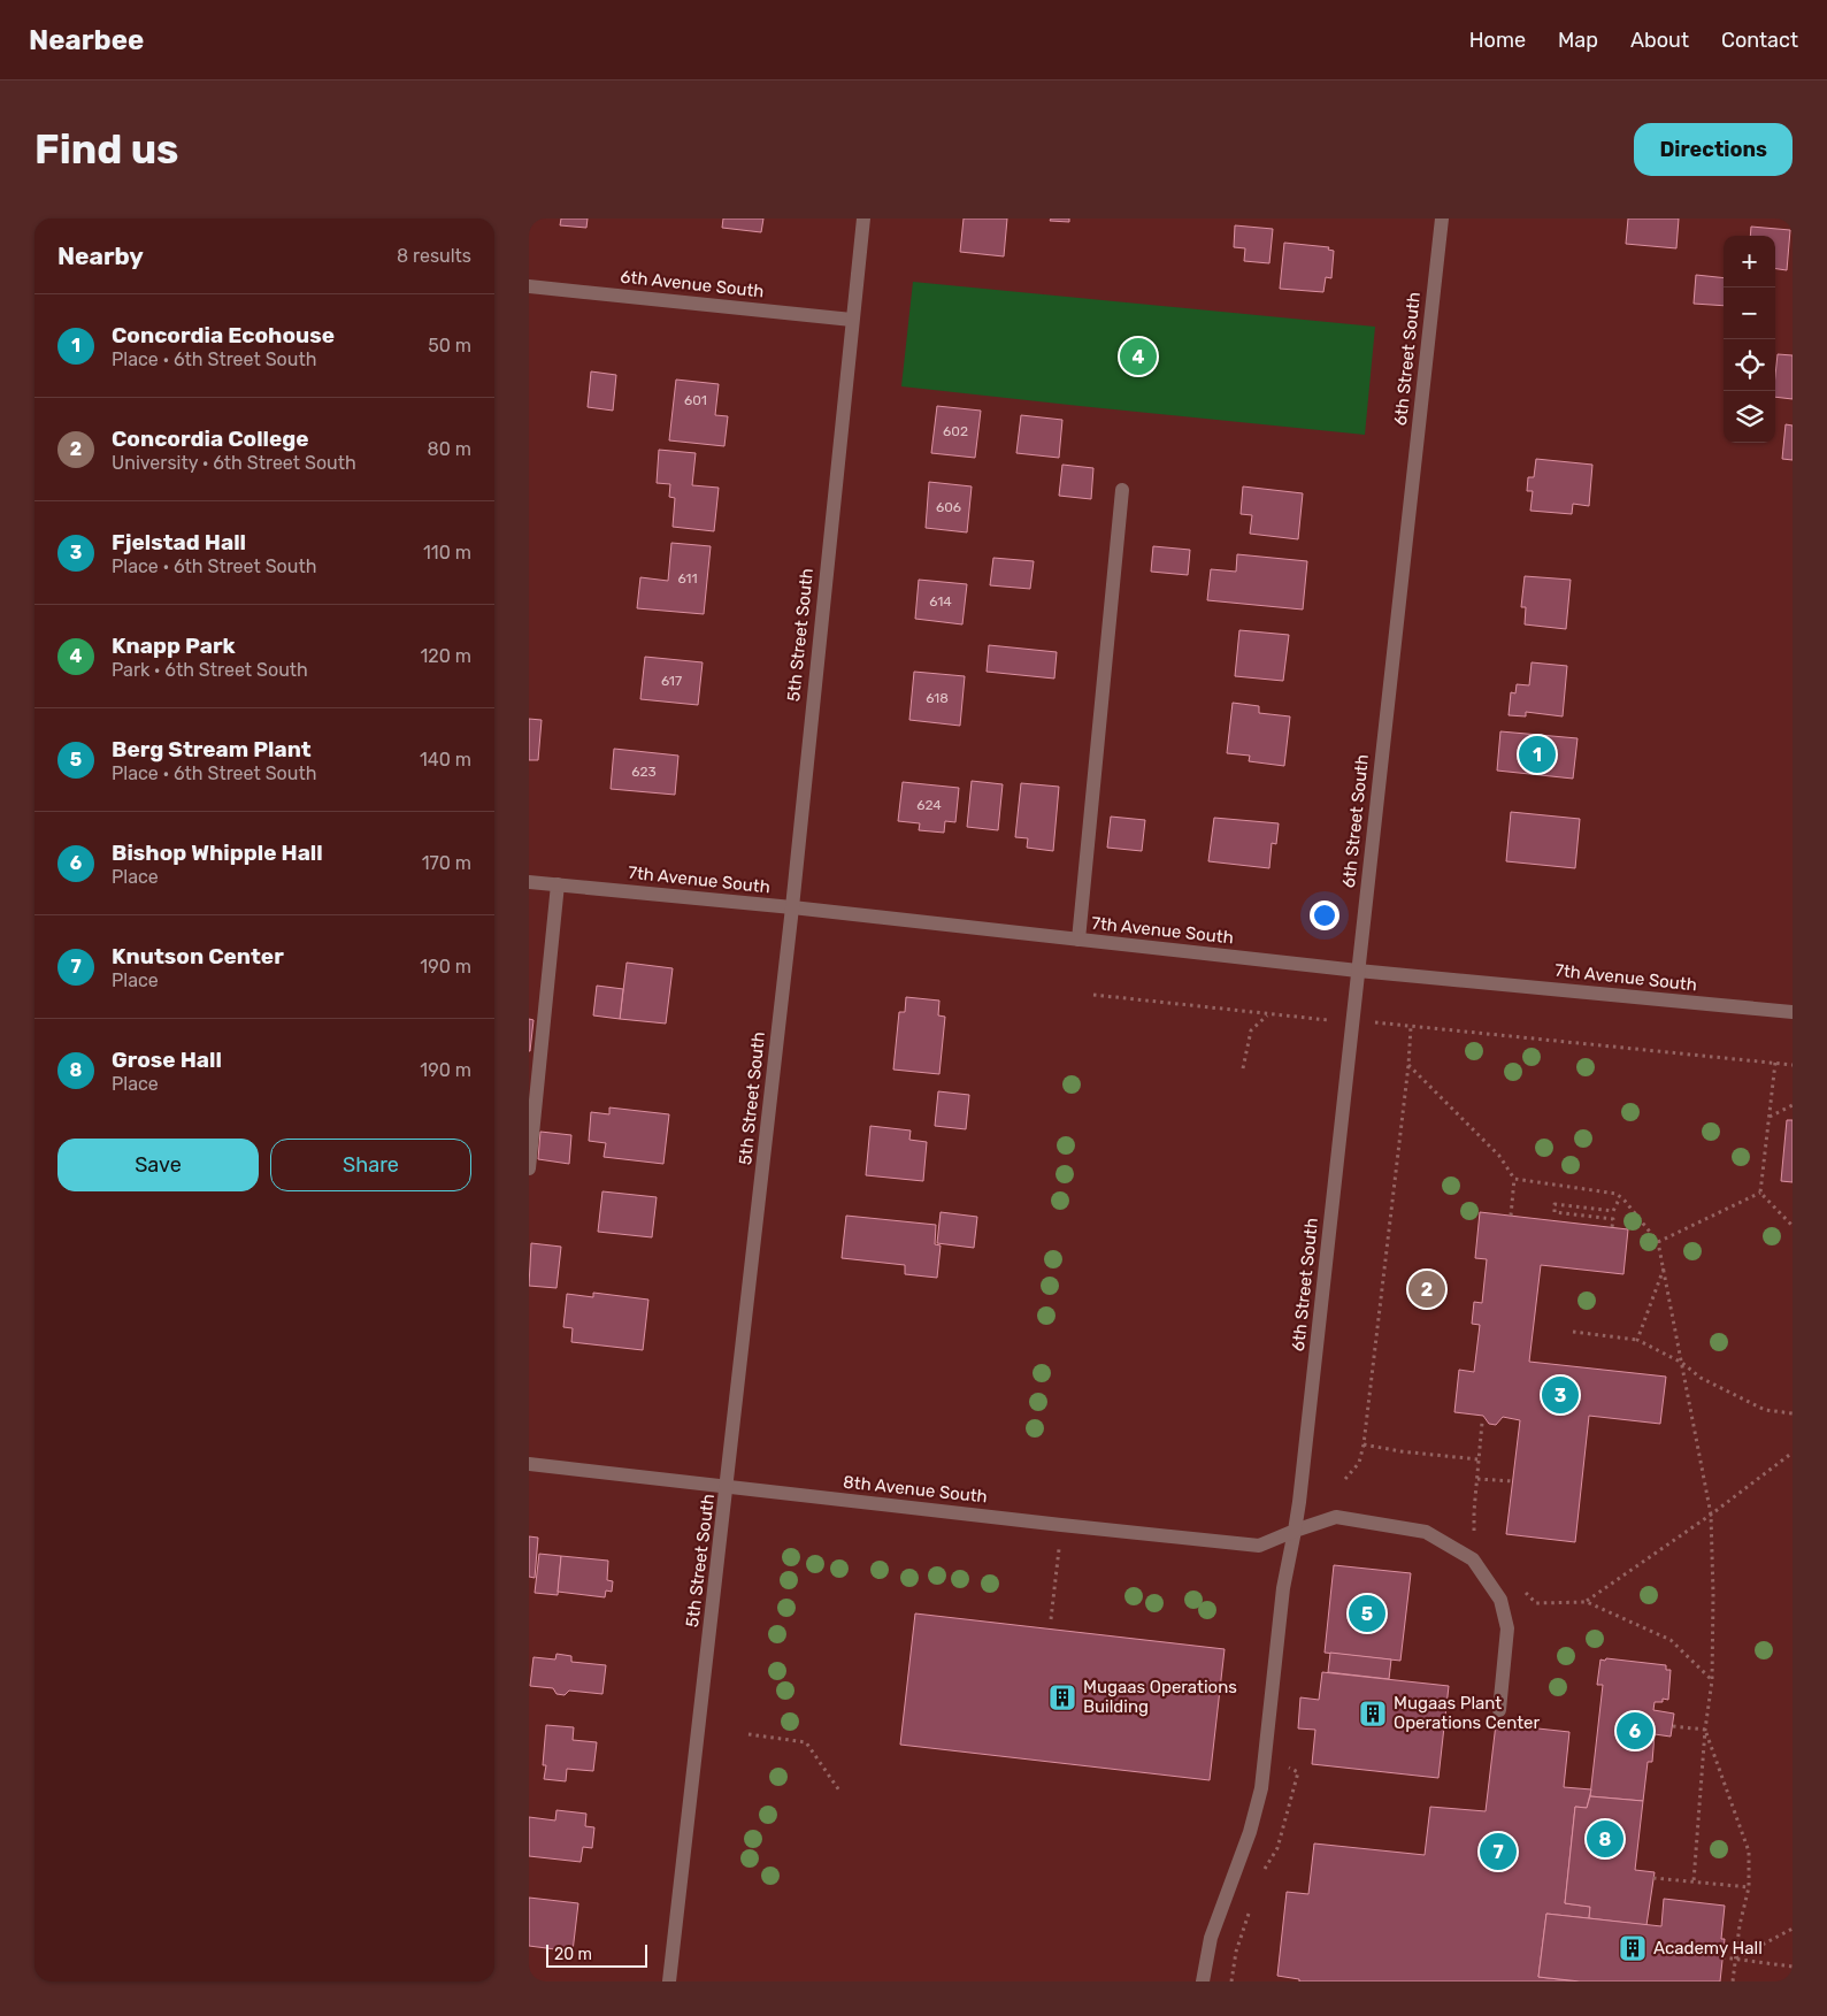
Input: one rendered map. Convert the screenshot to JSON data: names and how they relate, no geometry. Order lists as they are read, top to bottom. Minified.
{"streets":{"street":["6th Avenue South","6th Street South","5th Street South","7th Avenue South","8th Avenue South"]},"crossings":[["6th Avenue South","5th Street South"],["6th Street South","7th Avenue South"],["6th Street South","8th Avenue South"],["5th Street South","7th Avenue South"],["5th Street South","8th Avenue South"]],"places":{"building":["Mugaas Operations Building","Mugaas Plant Operations Center","Academy Hall"]},"house_numbers":["601","602","606","611","614","617","618","623","624"],"scale_bar":"20 m","page":{"header":"Nearbee","nav":["Home","Map","About","Contact"],"buttons":["Directions",["Save","Share"]],"title":"Find us","heading":["Nearby","8 results"],"map_buttons":["+","−"],"list":[{"mark":"1","name":"Concordia Ecohouse","note":"Place · 6th Street South","value":"50 m"},{"mark":"2","name":"Concordia College","note":"University · 6th Street South","value":"80 m"},{"mark":"3","name":"Fjelstad Hall","note":"Place · 6th Street South","value":"110 m"},{"mark":"4","name":"Knapp Park","note":"Park · 6th Street South","value":"120 m"},{"mark":"5","name":"Berg Stream Plant","note":"Place · 6th Street South","value":"140 m"},{"mark":"6","name":"Bishop Whipple Hall","note":"Place","value":"170 m"},{"mark":"7","name":"Knutson Center","note":"Place","value":"190 m"},{"mark":"8","name":"Grose Hall","note":"Place","value":"190 m"}],"pins":["4","1","2","3","5","6","8","7"],"scale":"20 m"}}
